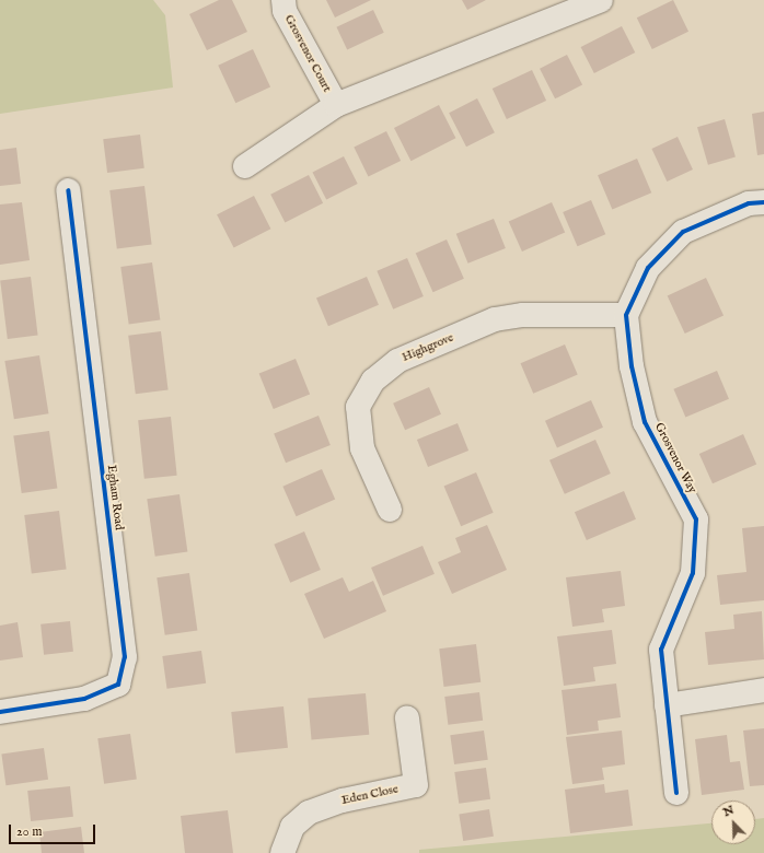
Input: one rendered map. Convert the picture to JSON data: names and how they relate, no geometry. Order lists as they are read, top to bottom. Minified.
{"streets":{"street":["Grosvenor Court","Highgrove","Grosvenor Way","Egham Road","Eden Close"]},"crossings":[["Highgrove","Grosvenor Way"]],"scale_bar":"20 m","north":"top left"}
